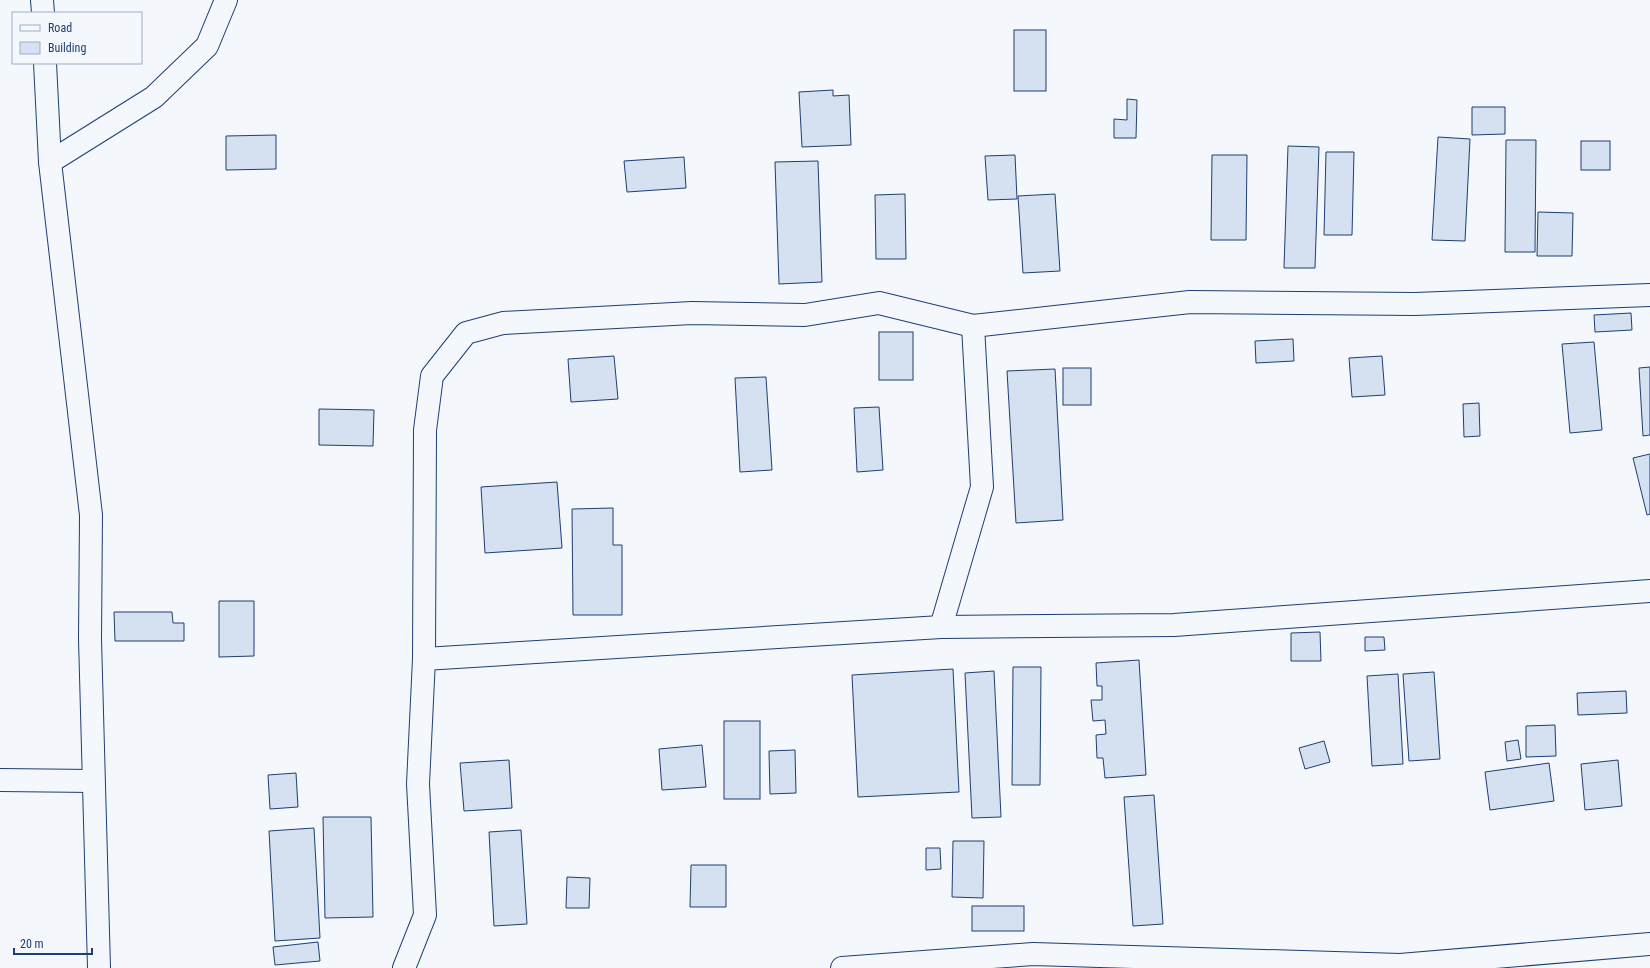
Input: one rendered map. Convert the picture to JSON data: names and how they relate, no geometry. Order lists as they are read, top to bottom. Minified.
{"legend":["Road","Building"],"scale_bar":"20 m"}
